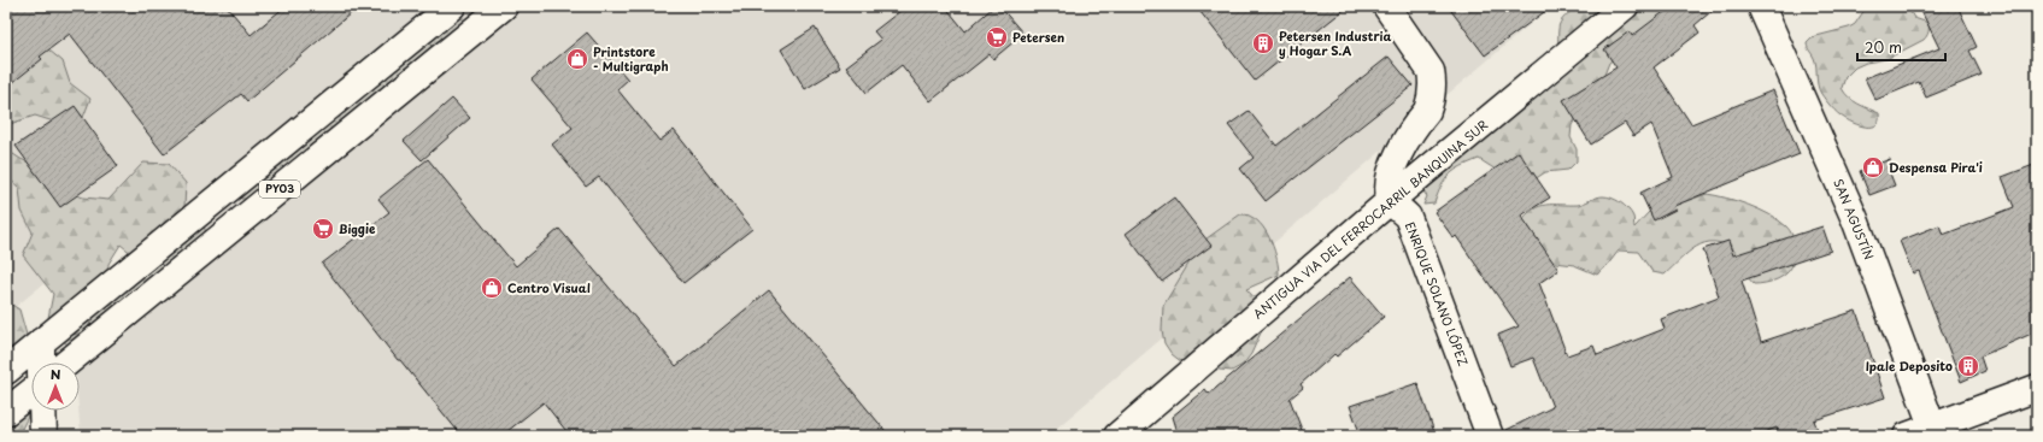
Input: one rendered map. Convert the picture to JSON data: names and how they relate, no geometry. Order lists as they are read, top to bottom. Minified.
{"streets":{"main road":["PY03","ANTIGUA VIA DEL FERROCARRIL BANQUINA SUR","SAN AGUSTÍN","ENRIQUE SOLANO LÓPEZ"]},"crossings":[["ANTIGUA VIA DEL FERROCARRIL BANQUINA SUR","ENRIQUE SOLANO LÓPEZ"]],"places":{"supermarket":["Petersen","Biggie"],"building":["Petersen Industria y Hogar S.A","Ipale Deposito"],"shop":["Printstore - Multigraph","Despensa Pira'i","Centro Visual"]},"scale_bar":"20 m","north":"top"}
